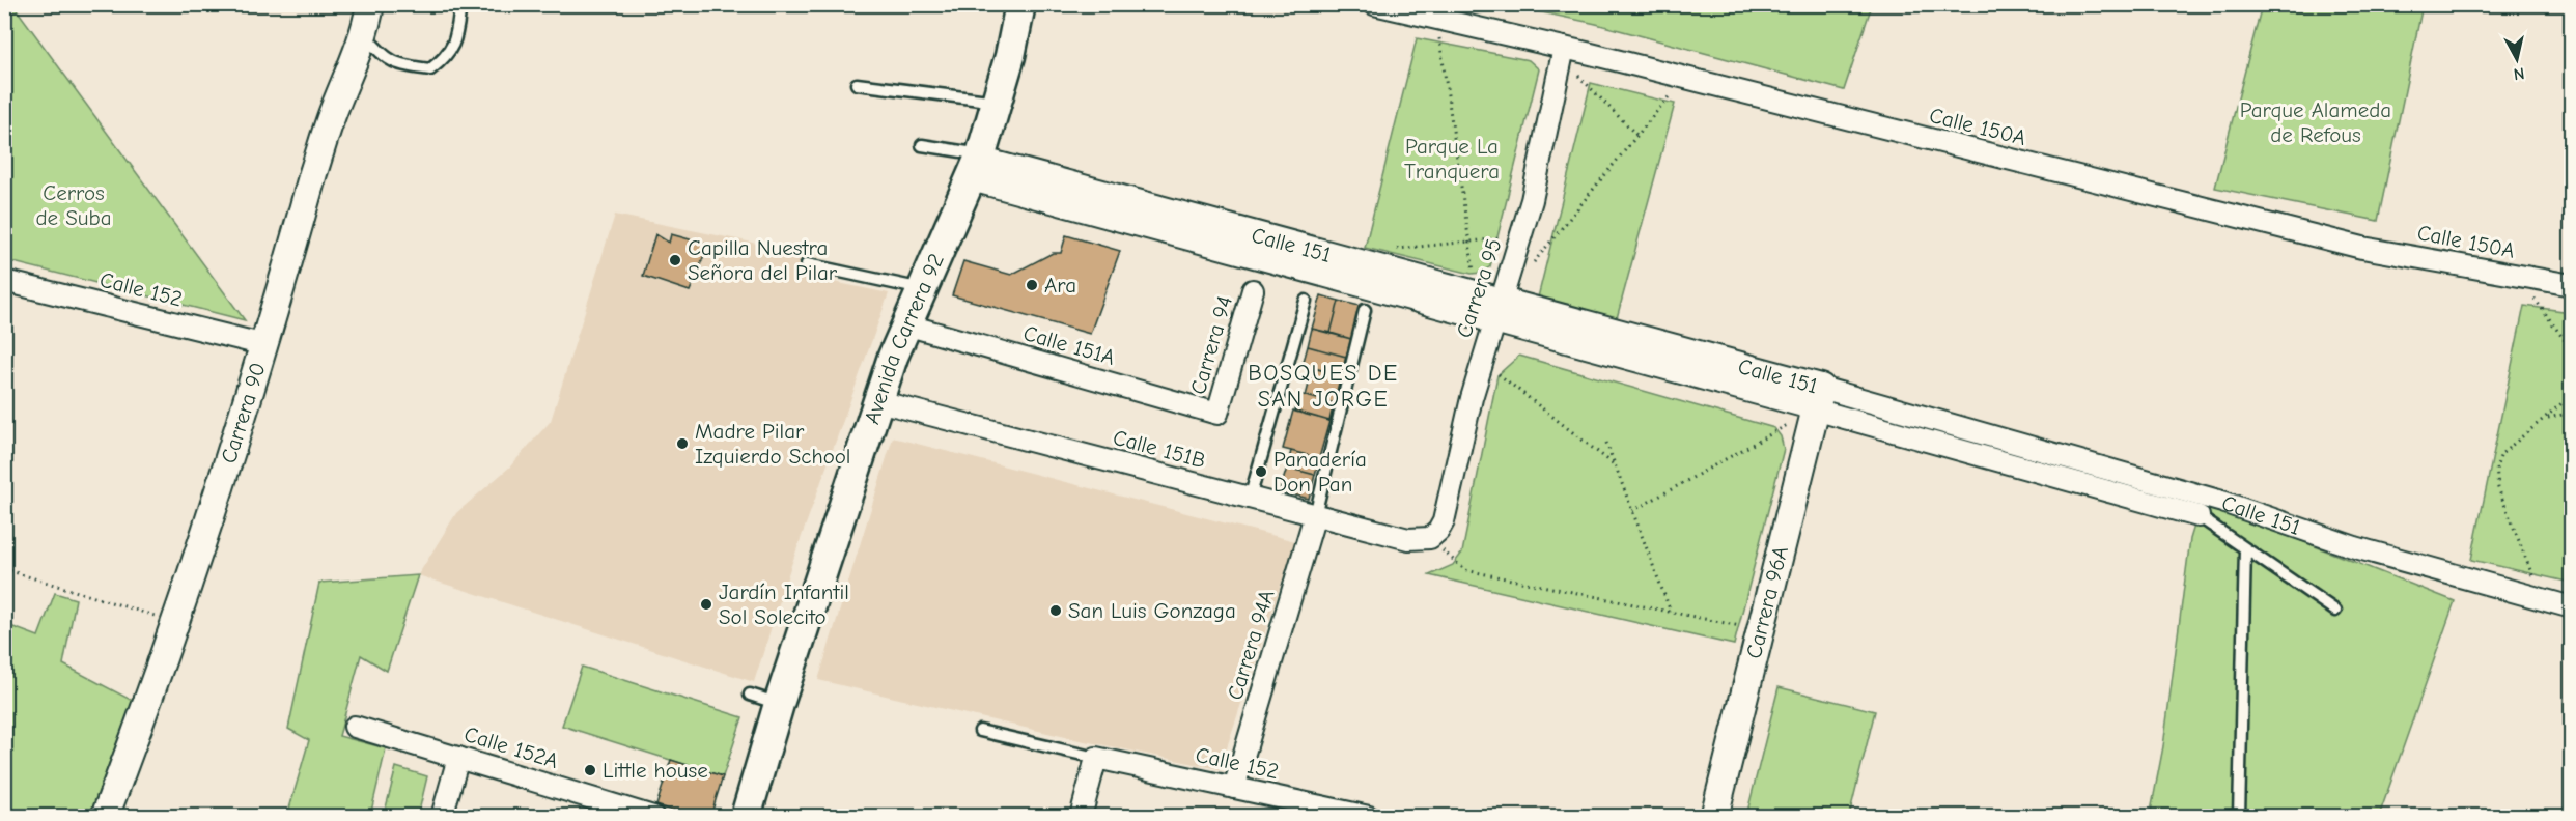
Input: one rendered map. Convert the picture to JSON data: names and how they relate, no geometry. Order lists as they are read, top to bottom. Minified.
{"streets":{"main road":["Avenida Carrera 92"],"street":["Calle 150A","Calle 151","Carrera 95","Calle 152","Calle 151A","Carrera 94","Carrera 90","Calle 151B","Carrera 96A","Carrera 94A","Calle 152A"]},"crossings":[["Calle 150A","Carrera 95"],["Calle 151","Carrera 95"],["Calle 151","Avenida Carrera 92"],["Calle 151","Carrera 96A"],["Carrera 95","Calle 151B"],["Calle 152","Carrera 90"],["Calle 152","Carrera 94A"],["Avenida Carrera 92","Calle 151A"],["Avenida Carrera 92","Calle 151B"],["Calle 151A","Carrera 94"],["Calle 151B","Carrera 94A"]],"districts":["BOSQUES DE SAN JORGE"],"parks":["Parque Alameda de Refous","Parque La Tranquera","Cerros de Suba"],"places":["Capilla Nuestra Señora del Pilar","Ara","Madre Pilar Izquierdo School","Panadería Don Pan","Jardín Infantil Sol Solecito","San Luis Gonzaga","Little house"],"north":"bottom"}
